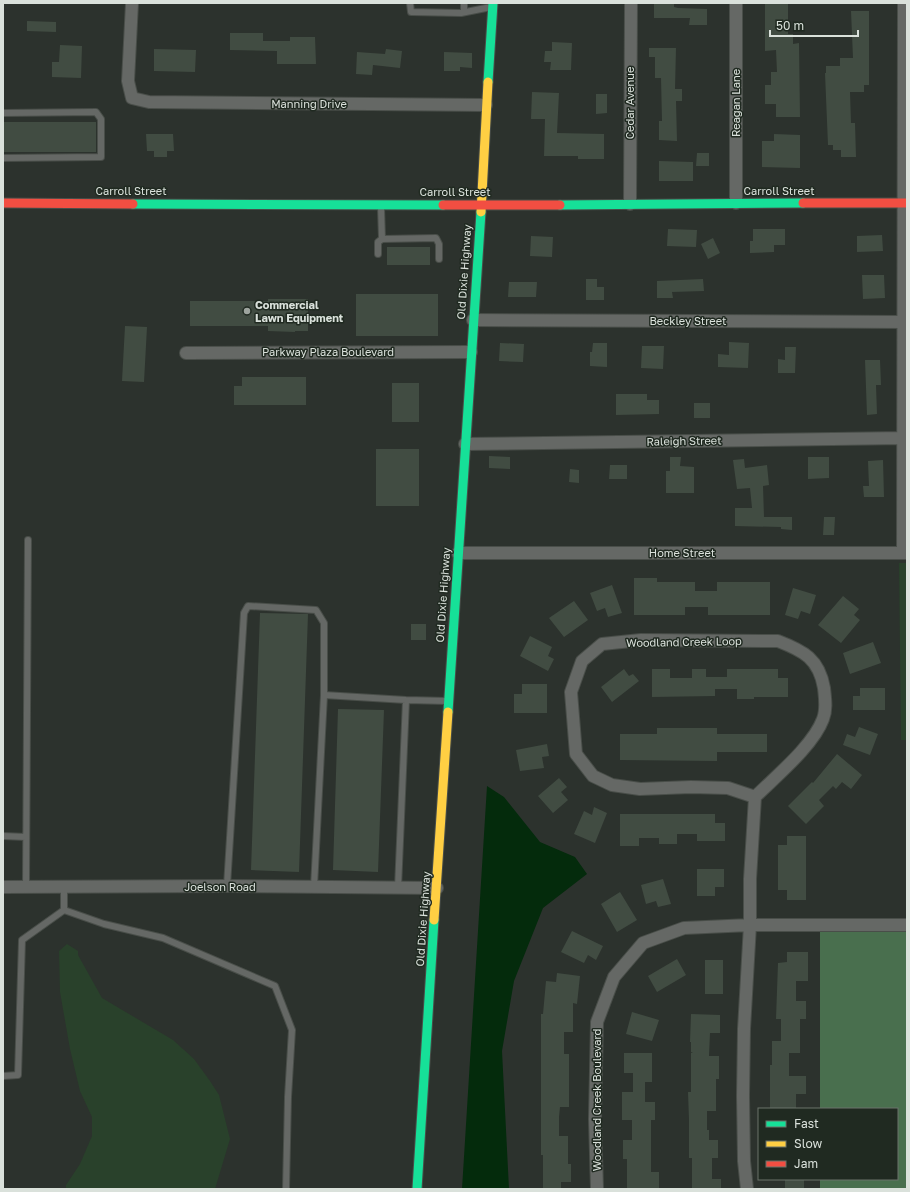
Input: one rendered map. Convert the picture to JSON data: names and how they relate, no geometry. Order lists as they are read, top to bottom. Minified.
{"streets":{"street":["Cedar Avenue","Reagan Lane","Manning Drive","Carroll Street","Old Dixie Highway","Beckley Street","Parkway Plaza Boulevard","Raleigh Street","Home Street","Woodland Creek Loop","Joelson Road","Woodland Creek Boulevard"]},"crossings":[["Cedar Avenue","Carroll Street"],["Reagan Lane","Carroll Street"],["Manning Drive","Old Dixie Highway"],["Carroll Street","Old Dixie Highway"],["Old Dixie Highway","Beckley Street"],["Old Dixie Highway","Parkway Plaza Boulevard"],["Old Dixie Highway","Raleigh Street"],["Old Dixie Highway","Home Street"],["Old Dixie Highway","Joelson Road"]],"places":["Commercial Lawn Equipment"],"legend":["Fast","Slow","Jam"],"scale_bar":"50 m"}
